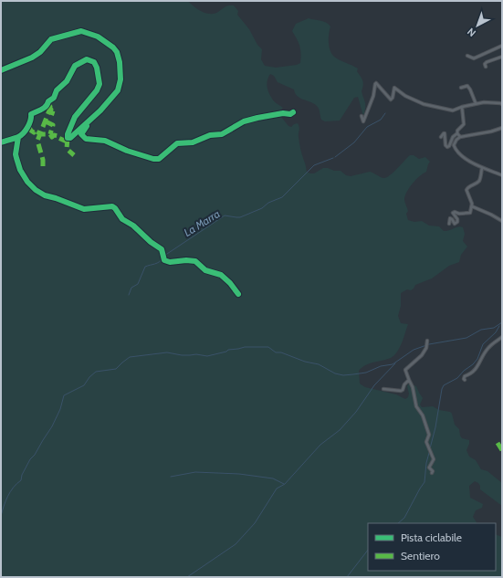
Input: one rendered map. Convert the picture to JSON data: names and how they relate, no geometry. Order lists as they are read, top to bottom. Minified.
{"water":["La Marra"],"legend":["Pista ciclabile","Sentiero"],"north":"bottom left"}
